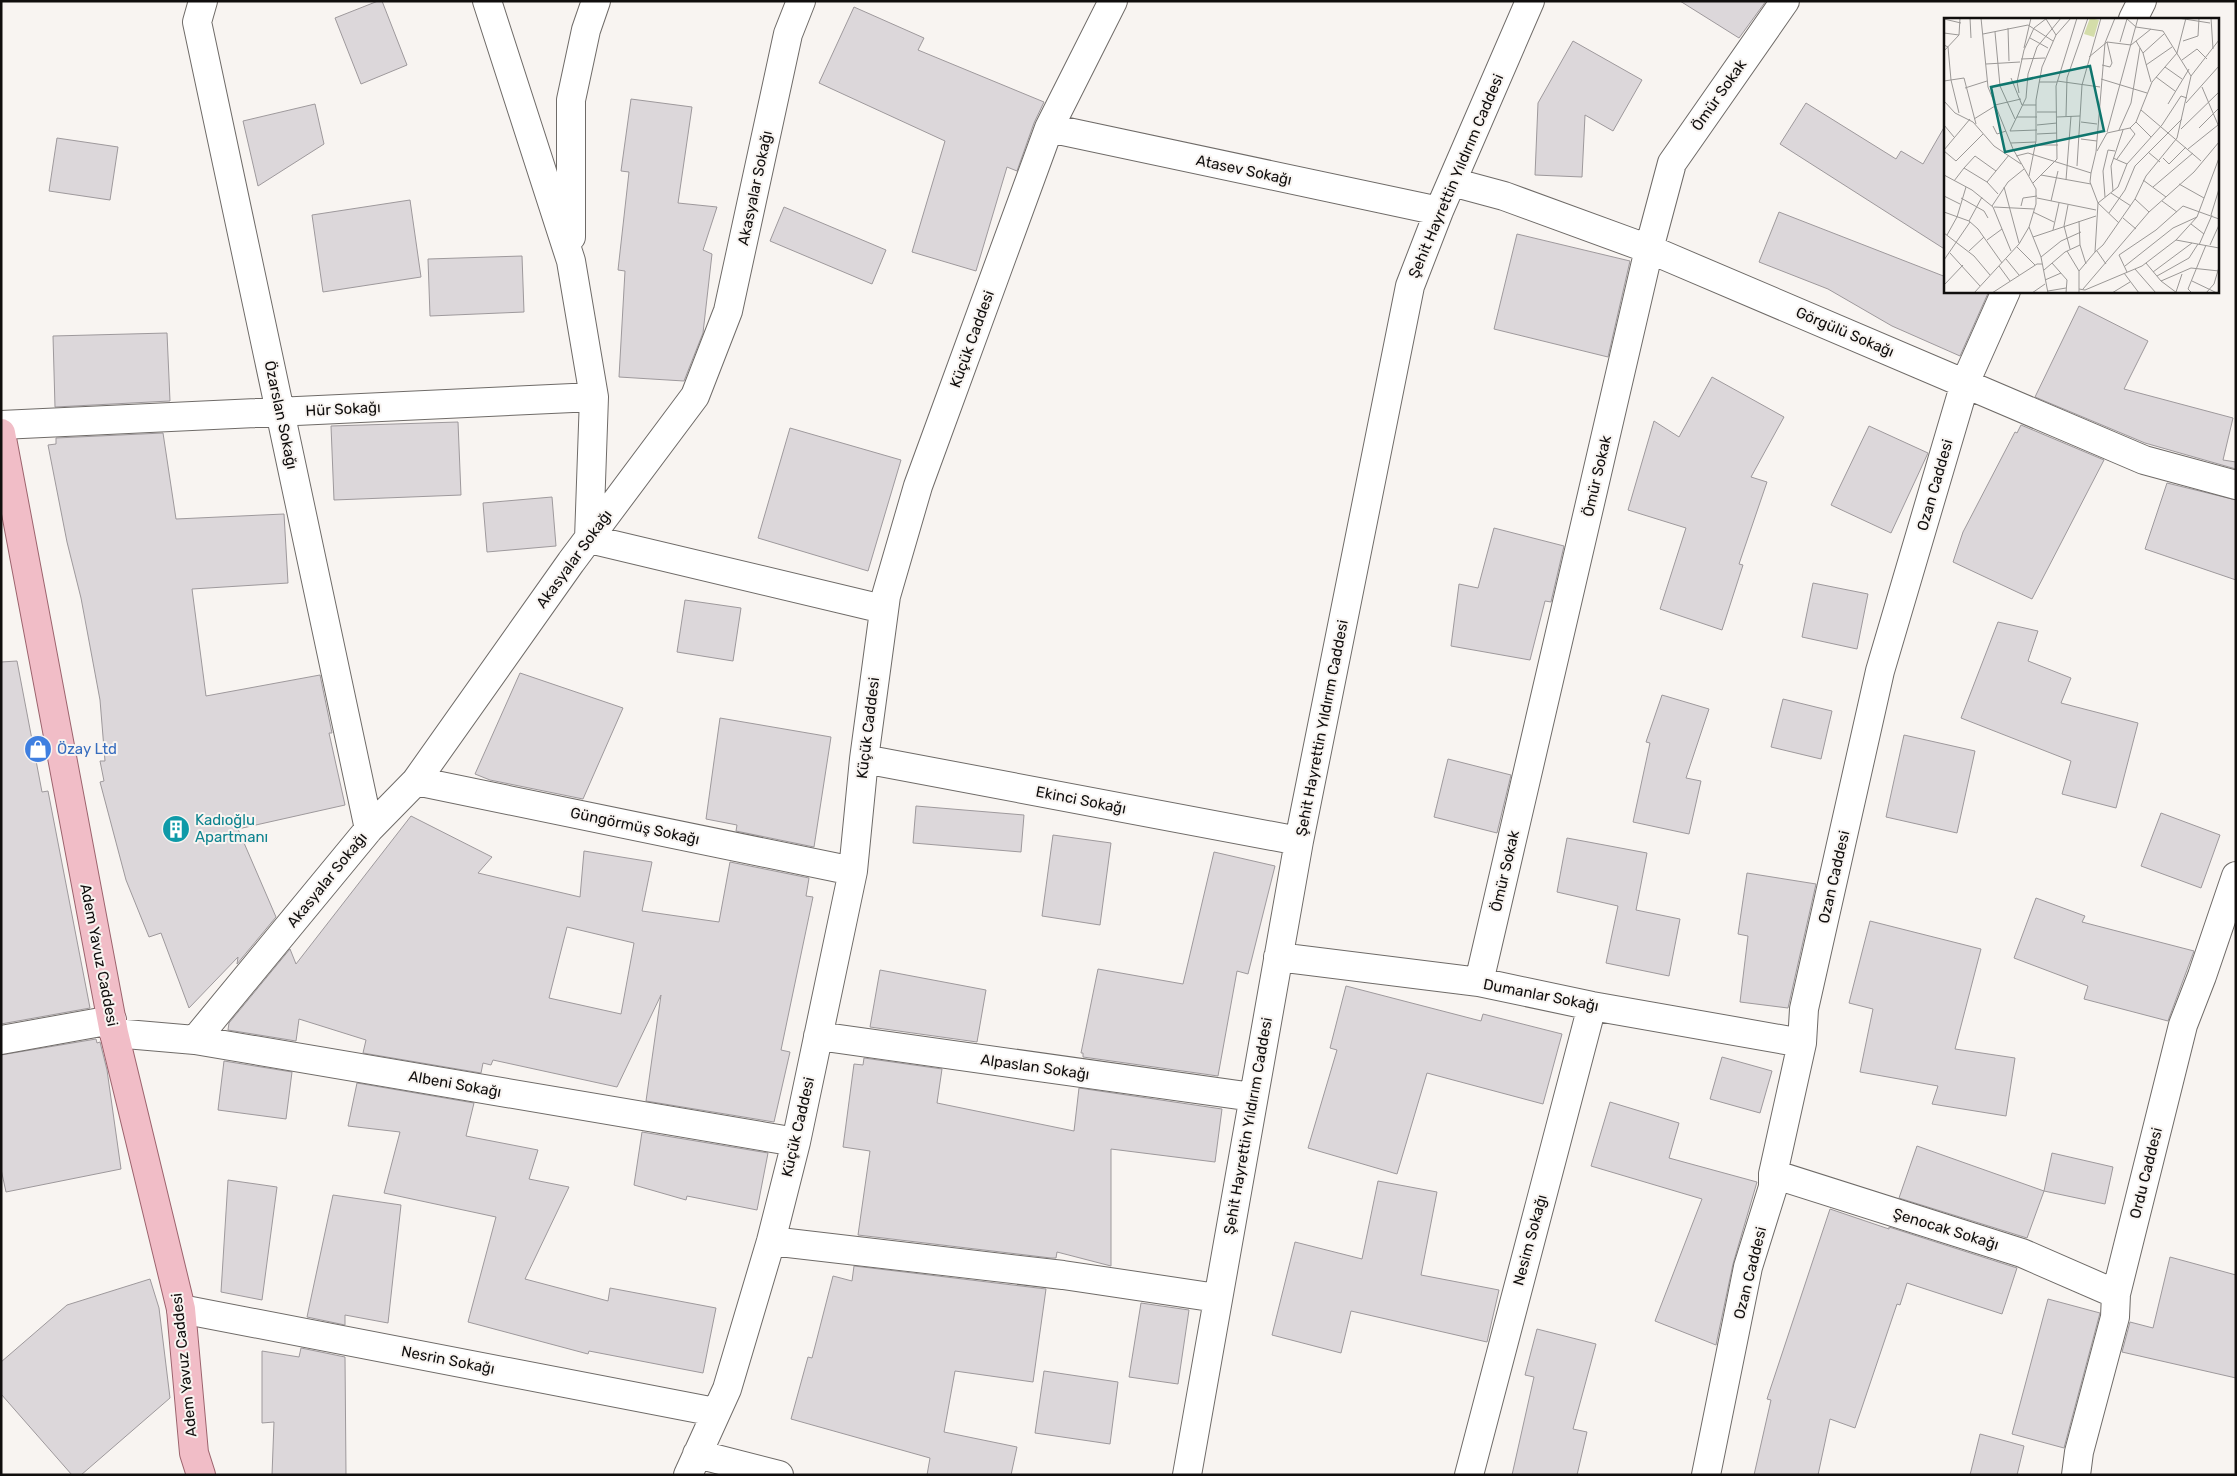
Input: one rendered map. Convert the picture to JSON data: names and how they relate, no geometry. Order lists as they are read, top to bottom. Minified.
{"streets":{"main road":["Adem Yavuz Caddesi"],"street":["Ömür Sokak","Atasev Sokağı","Şehit Hayrettin Yıldırım Caddesi","Akasyalar Sokağı","Görgülü Sokağı","Küçük Caddesi","Hür Sokağı","Özarslan Sokağı","Ozan Caddesi","Ekinci Sokağı","Güngörmüş Sokağı","Dumanlar Sokağı","Alpaslan Sokağı","Albeni Sokağı","Ordu Caddesi","Şenocak Sokağı","Nesim Sokağı","Nesrin Sokağı"]},"crossings":[["Ömür Sokak","Görgülü Sokağı"],["Ömür Sokak","Dumanlar Sokağı"],["Atasev Sokağı","Şehit Hayrettin Yıldırım Caddesi"],["Atasev Sokağı","Küçük Caddesi"],["Şehit Hayrettin Yıldırım Caddesi","Görgülü Sokağı"],["Şehit Hayrettin Yıldırım Caddesi","Ekinci Sokağı"],["Şehit Hayrettin Yıldırım Caddesi","Dumanlar Sokağı"],["Şehit Hayrettin Yıldırım Caddesi","Alpaslan Sokağı"],["Akasyalar Sokağı","Özarslan Sokağı"],["Akasyalar Sokağı","Güngörmüş Sokağı"],["Akasyalar Sokağı","Albeni Sokağı"],["Görgülü Sokağı","Ozan Caddesi"],["Küçük Caddesi","Ekinci Sokağı"],["Küçük Caddesi","Güngörmüş Sokağı"],["Küçük Caddesi","Alpaslan Sokağı"],["Küçük Caddesi","Albeni Sokağı"],["Küçük Caddesi","Nesrin Sokağı"],["Hür Sokağı","Özarslan Sokağı"],["Ozan Caddesi","Dumanlar Sokağı"],["Ozan Caddesi","Şenocak Sokağı"],["Adem Yavuz Caddesi","Albeni Sokağı"],["Adem Yavuz Caddesi","Nesrin Sokağı"],["Dumanlar Sokağı","Nesim Sokağı"],["Ordu Caddesi","Şenocak Sokağı"]],"places":{"shop":["Özay Ltd"],"building":["Kadıoğlu Apartmanı"]}}
